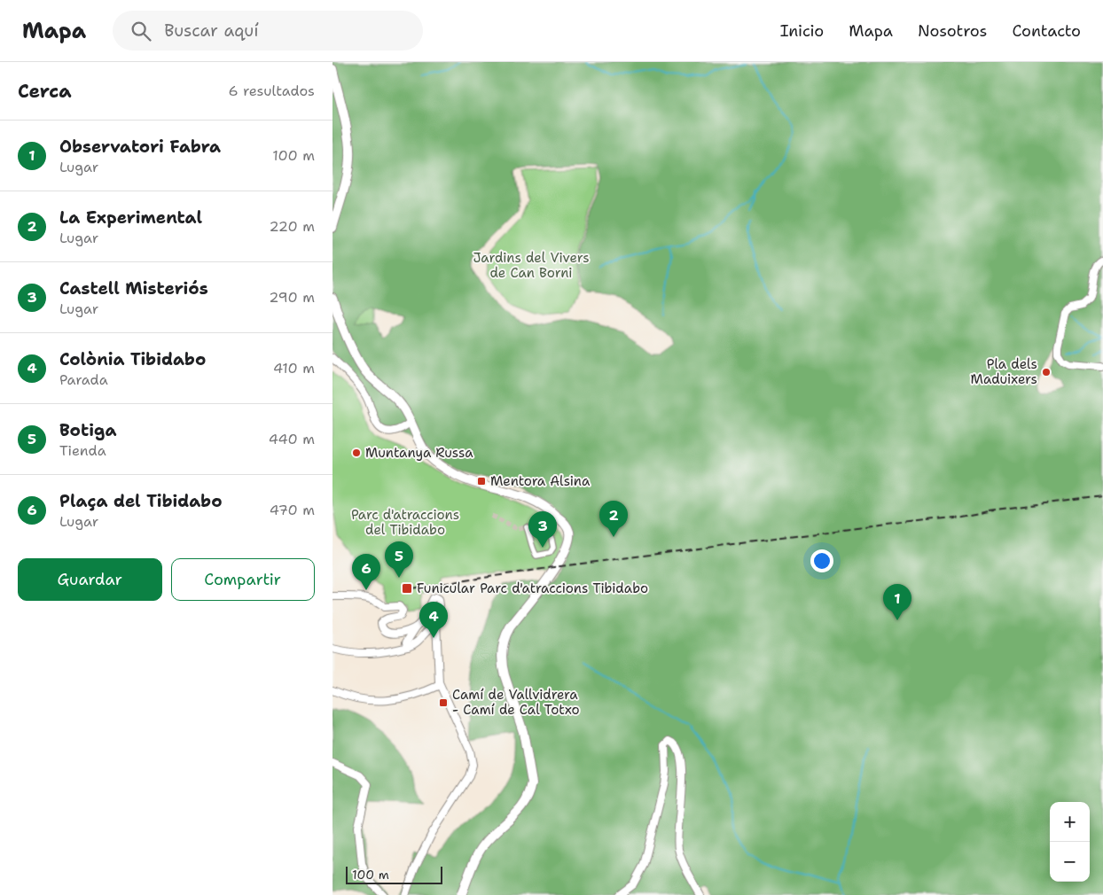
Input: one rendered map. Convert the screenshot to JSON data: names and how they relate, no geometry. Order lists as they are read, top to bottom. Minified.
{"parks":["Jardins del Vivers de Can Borni","Parc d'atraccions del Tibidabo"],"places":{"other":["Pla dels Maduixers","Muntanya Russa"],"transit":["Mentora Alsina","Funicular Parc d'atraccions Tibidabo","Camí de Vallvidrera - Camí de Cal Totxo"]},"scale_bar":"100 m","page":{"header":"Mapa","search":"Buscar aquí","nav":["Inicio","Mapa","Nosotros","Contacto"],"heading":["Cerca","6 resultados"],"list":[{"mark":"1","name":"Observatori Fabra","note":"Lugar","value":"100 m"},{"mark":"2","name":"La Experimental","note":"Lugar","value":"220 m"},{"mark":"3","name":"Castell Misteriós","note":"Lugar","value":"290 m"},{"mark":"4","name":"Colònia Tibidabo","note":"Parada","value":"410 m"},{"mark":"5","name":"Botiga","note":"Tienda","value":"440 m"},{"mark":"6","name":"Plaça del Tibidabo","note":"Lugar","value":"470 m"}],"pins":["2","3","5","6","1","4"],"buttons":["Guardar","Compartir"],"map_buttons":["+","−"],"scale":"100 m"}}
